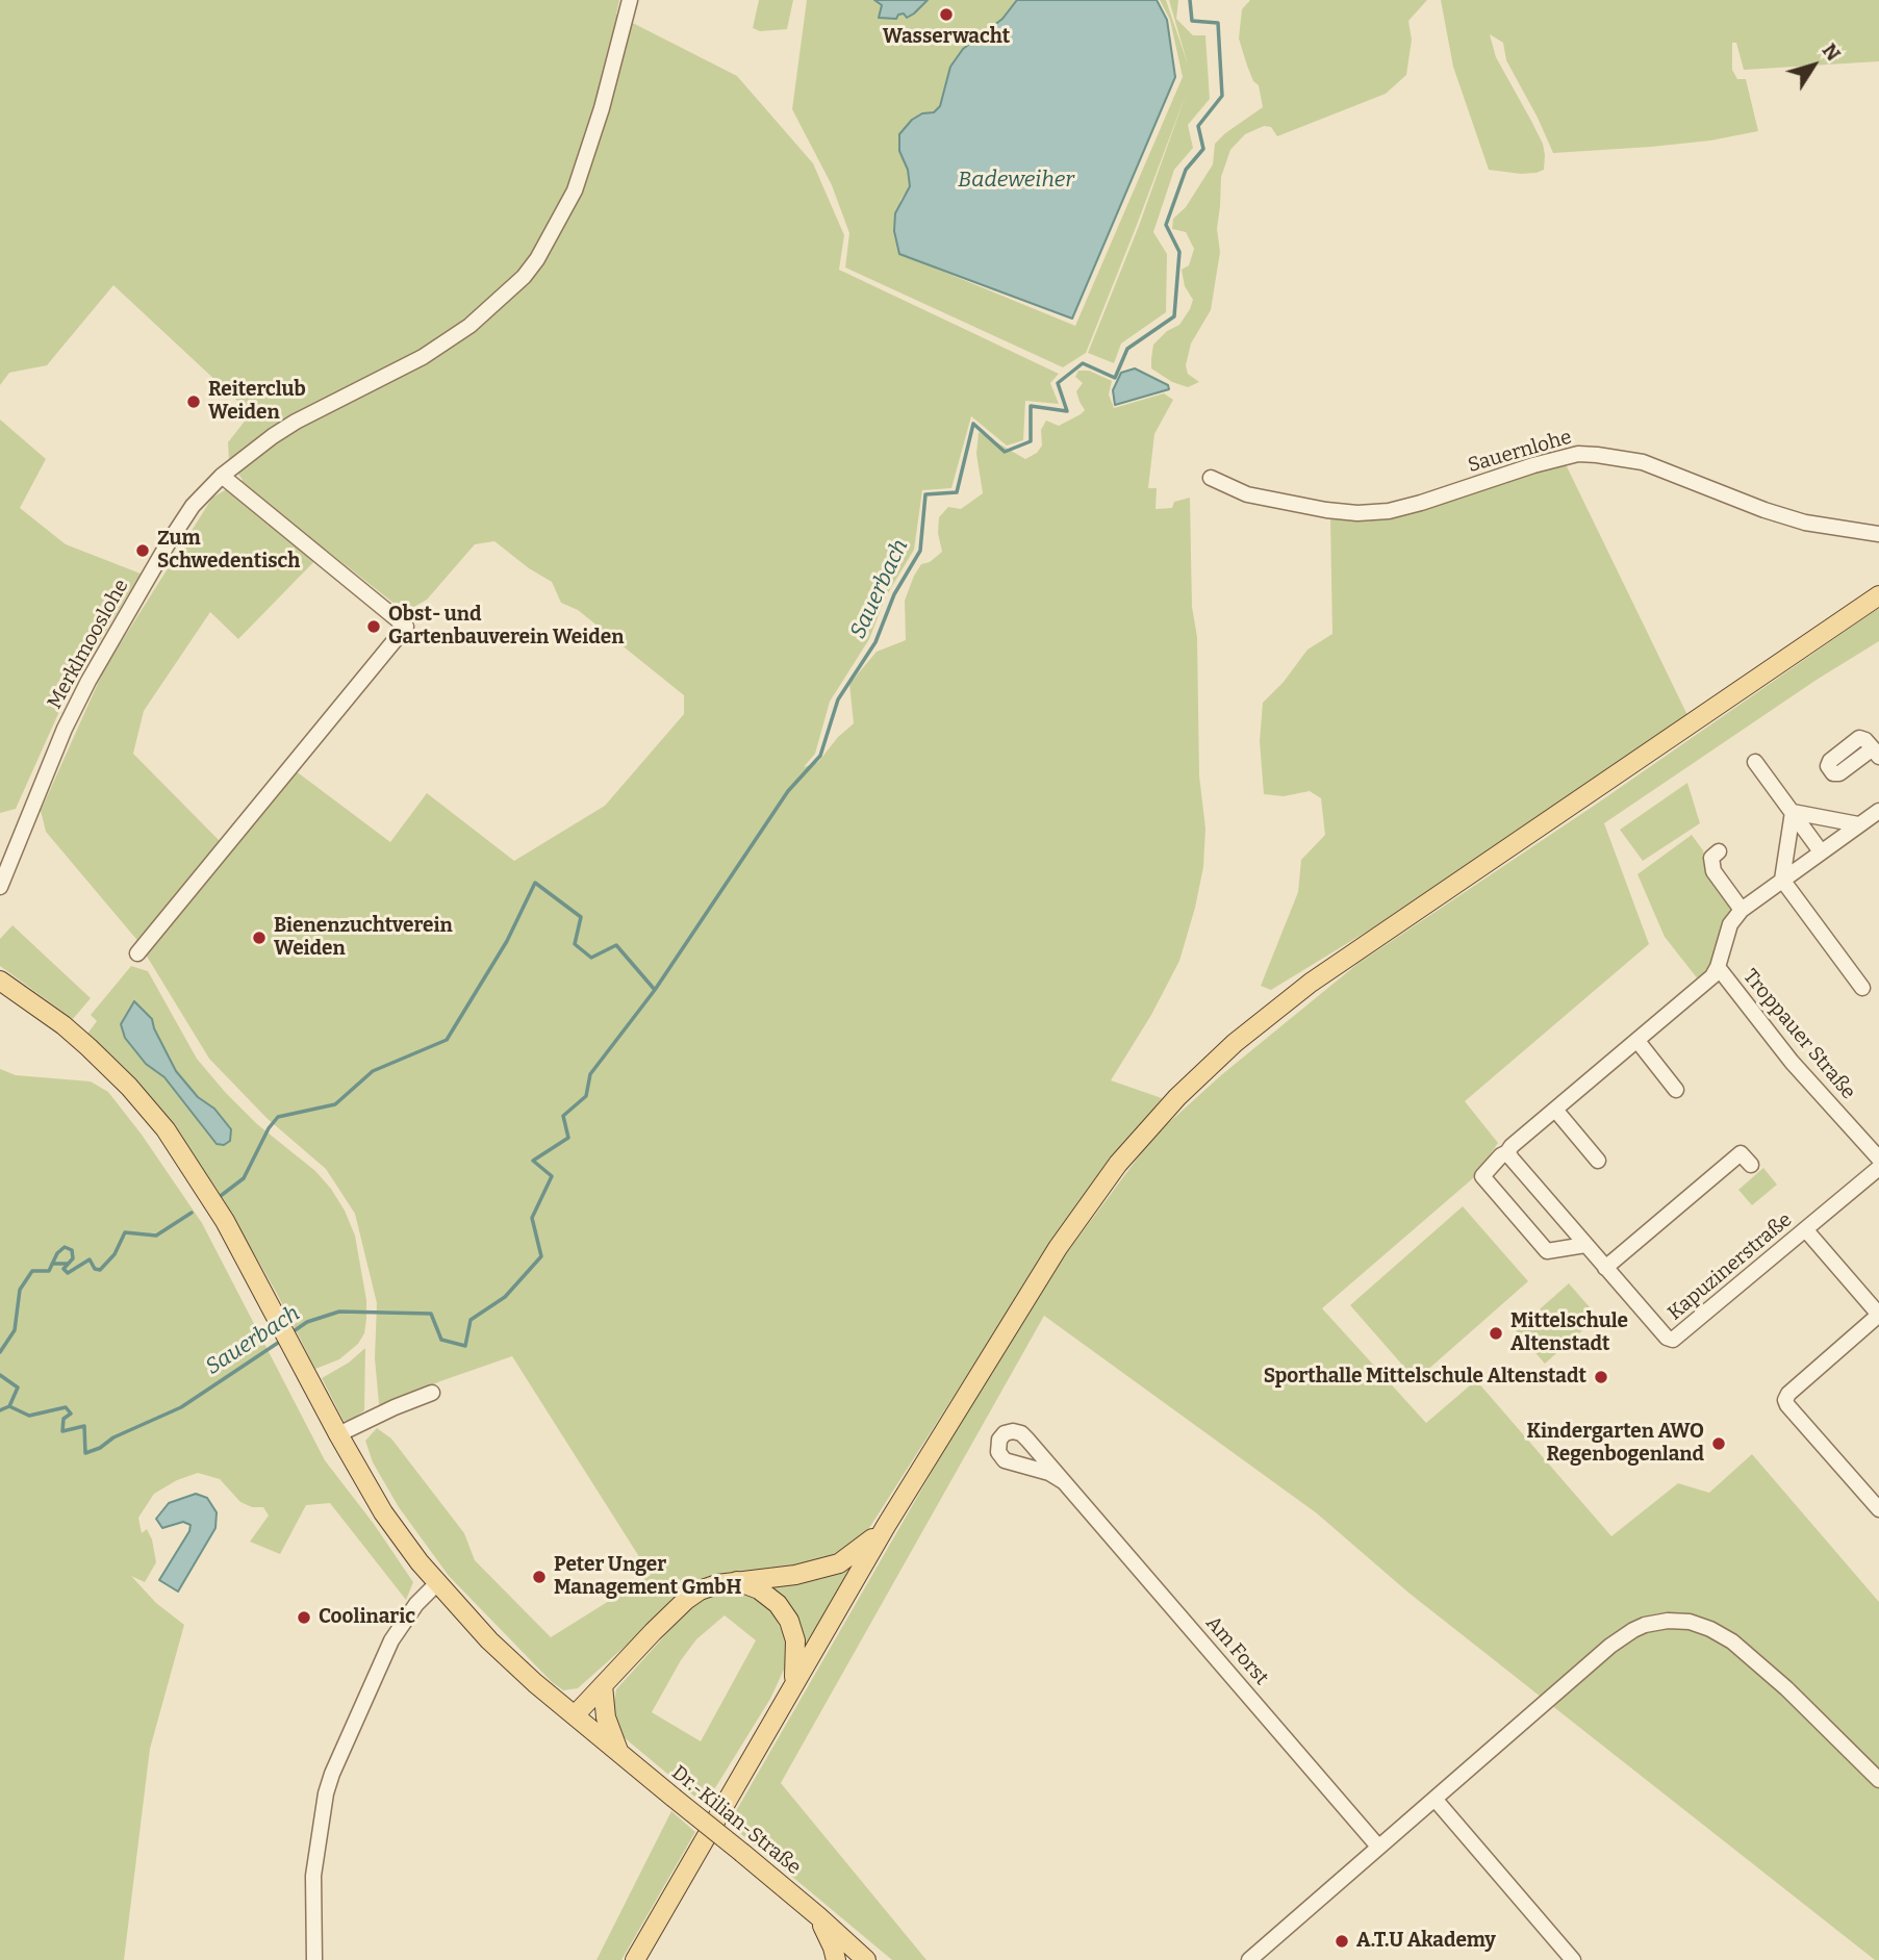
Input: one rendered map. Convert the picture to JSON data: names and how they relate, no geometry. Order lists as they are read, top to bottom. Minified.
{"streets":{"main road":["Dr.-Kilian-Straße"],"street":["Sauernlohe","Merklmooslohe","Troppauer Straße","Kapuzinerstraße","Am Forst"]},"water":["Badeweiher","Sauerbach"],"places":["Wasserwacht","Reiterclub Weiden","Zum Schwedentisch","Obst- und Gartenbauverein Weiden","Bienenzuchtverein Weiden","Mittelschule Altenstadt","Sporthalle Mittelschule Altenstadt","Kindergarten AWO Regenbogenland","Peter Unger Management GmbH","Coolinaric","A.T.U Akademy"],"north":"top right"}
